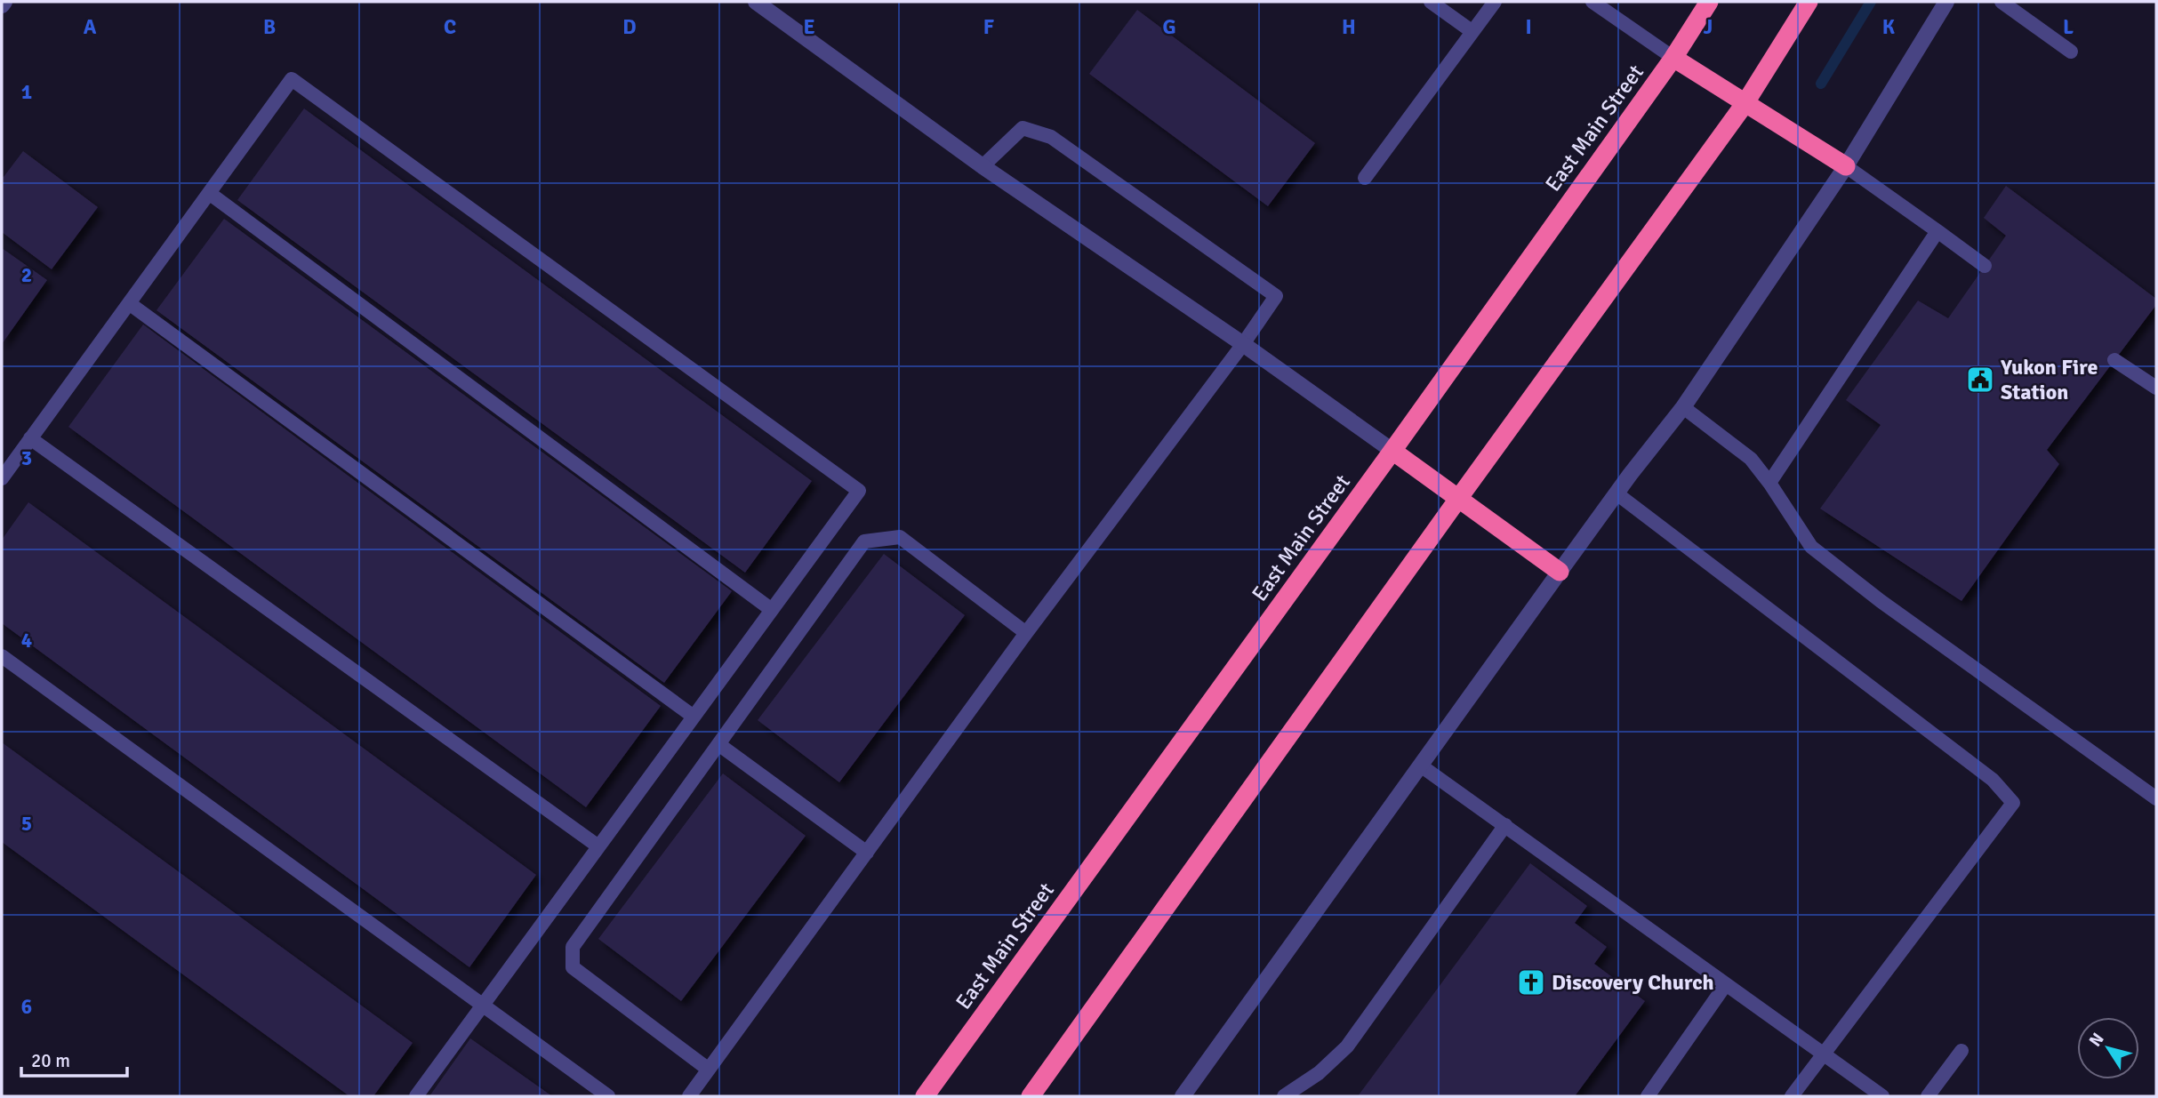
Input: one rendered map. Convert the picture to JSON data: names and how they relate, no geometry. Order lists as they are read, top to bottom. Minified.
{"streets":{"highway":["East Main Street"]},"places":{"public building":["Yukon Fire Station"],"church":["Discovery Church"]},"scale_bar":"20 m","north":"top left","grid":{"columns":["A","B","C","D","E","F","G","H","I","J","K","L"],"rows":["1","2","3","4","5","6"]}}
